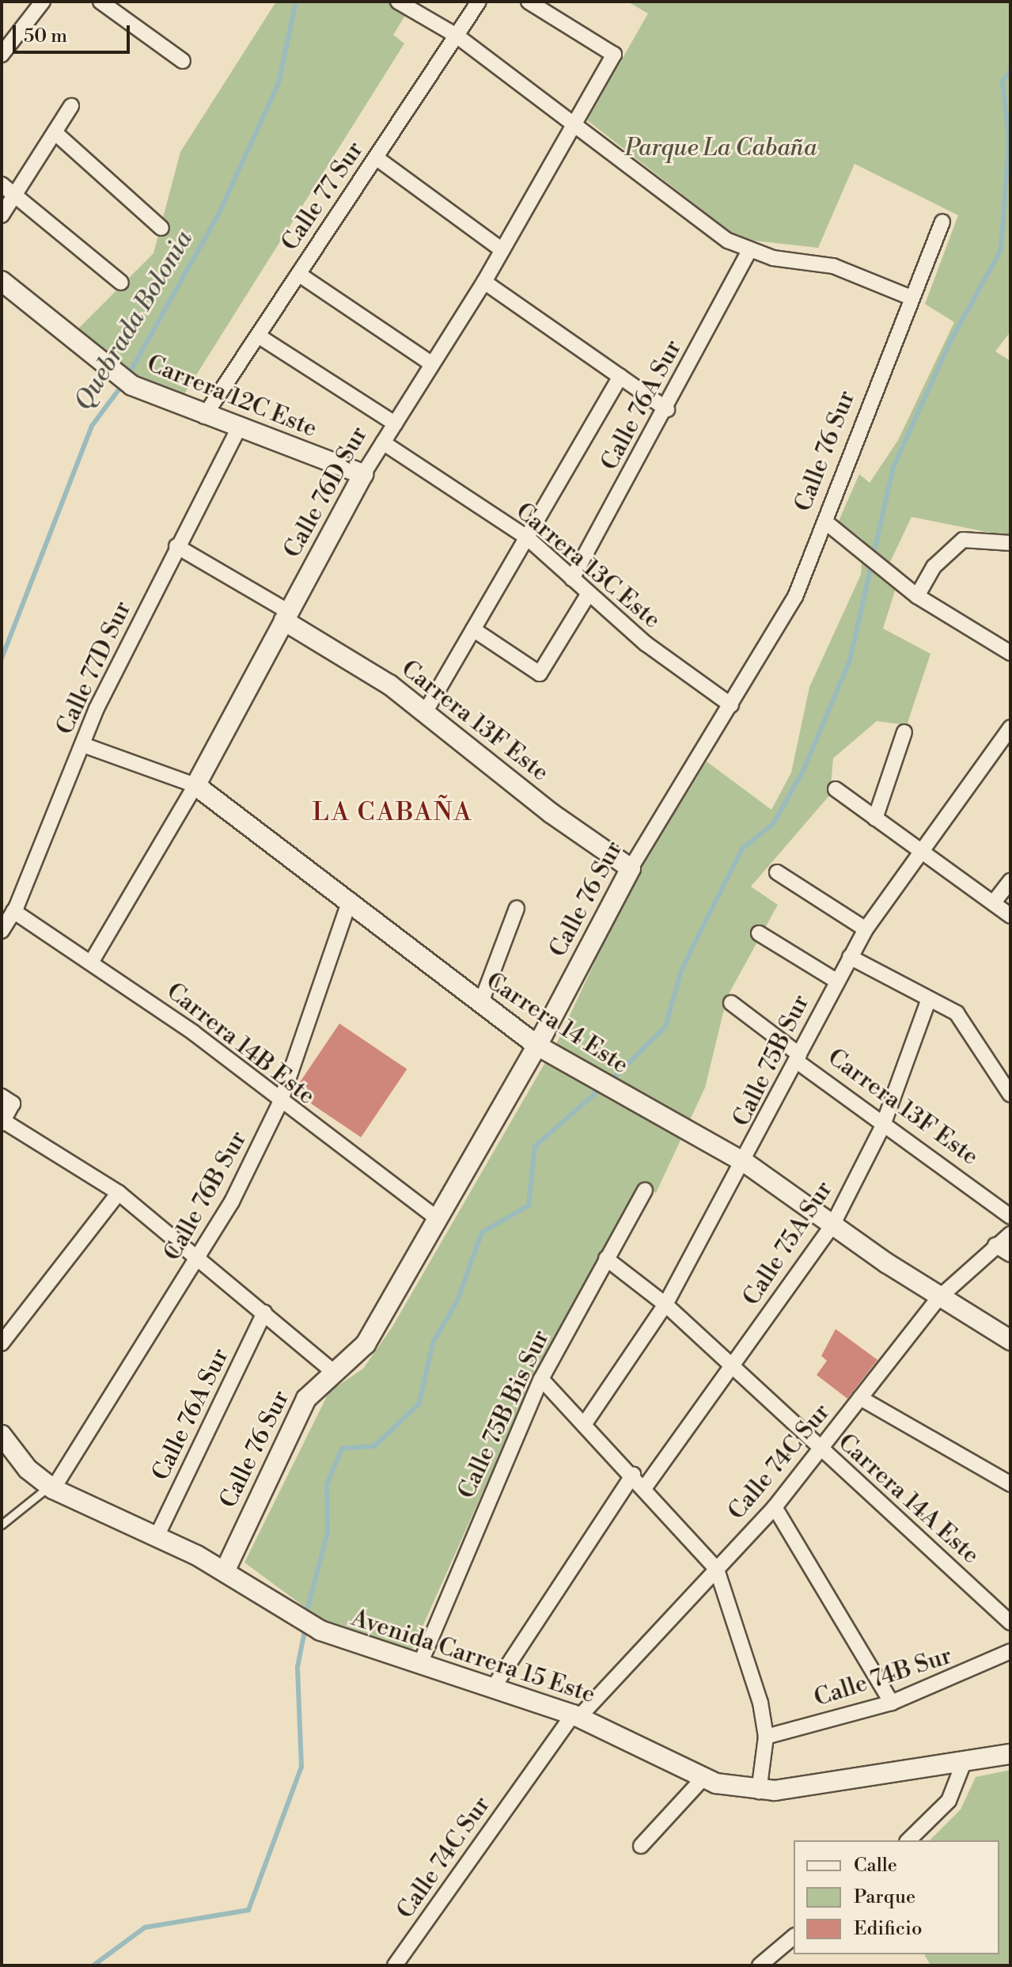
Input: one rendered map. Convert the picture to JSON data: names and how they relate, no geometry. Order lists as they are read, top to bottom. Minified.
{"streets":{"street":["Calle 77 Sur","Carrera 12C Este","Calle 76A Sur","Calle 76 Sur","Calle 76D Sur","Carrera 13C Este","Calle 77D Sur","Carrera 13F Este","Carrera 14 Este","Carrera 14B Este","Calle 75B Sur","Calle 76B Sur","Calle 75A Sur","Calle 75B Bis Sur","Calle 74C Sur","Carrera 14A Este","Avenida Carrera 15 Este","Calle 74B Sur"]},"crossings":[["Calle 77 Sur","Carrera 12C Este"],["Carrera 12C Este","Calle 76D Sur"],["Carrera 12C Este","Calle 77D Sur"],["Calle 76A Sur","Carrera 13C Este"],["Calle 76A Sur","Avenida Carrera 15 Este"],["Calle 76 Sur","Carrera 13C Este"],["Calle 76 Sur","Carrera 13F Este"],["Calle 76 Sur","Carrera 14 Este"],["Calle 76 Sur","Carrera 14B Este"],["Calle 76 Sur","Avenida Carrera 15 Este"],["Calle 76D Sur","Carrera 13C Este"],["Calle 76D Sur","Carrera 13F Este"],["Calle 76D Sur","Carrera 14 Este"],["Calle 76D Sur","Carrera 14B Este"],["Calle 77D Sur","Carrera 14 Este"],["Calle 77D Sur","Carrera 14B Este"],["Carrera 13F Este","Calle 75B Sur"],["Carrera 13F Este","Calle 75A Sur"],["Carrera 14 Este","Calle 75B Sur"],["Carrera 14 Este","Calle 76B Sur"],["Carrera 14 Este","Calle 75A Sur"],["Carrera 14 Este","Calle 74C Sur"],["Carrera 14B Este","Calle 76B Sur"],["Calle 75B Sur","Carrera 14A Este"],["Calle 76B Sur","Avenida Carrera 15 Este"],["Calle 75A Sur","Carrera 14A Este"],["Calle 75B Bis Sur","Carrera 14A Este"],["Calle 75B Bis Sur","Avenida Carrera 15 Este"],["Calle 74C Sur","Carrera 14A Este"],["Calle 74C Sur","Avenida Carrera 15 Este"]],"districts":["LA CABAÑA"],"water":["Quebrada Bolonia"],"parks":["Parque La Cabaña"],"legend":["Calle","Parque","Edificio"],"scale_bar":"50 m"}
